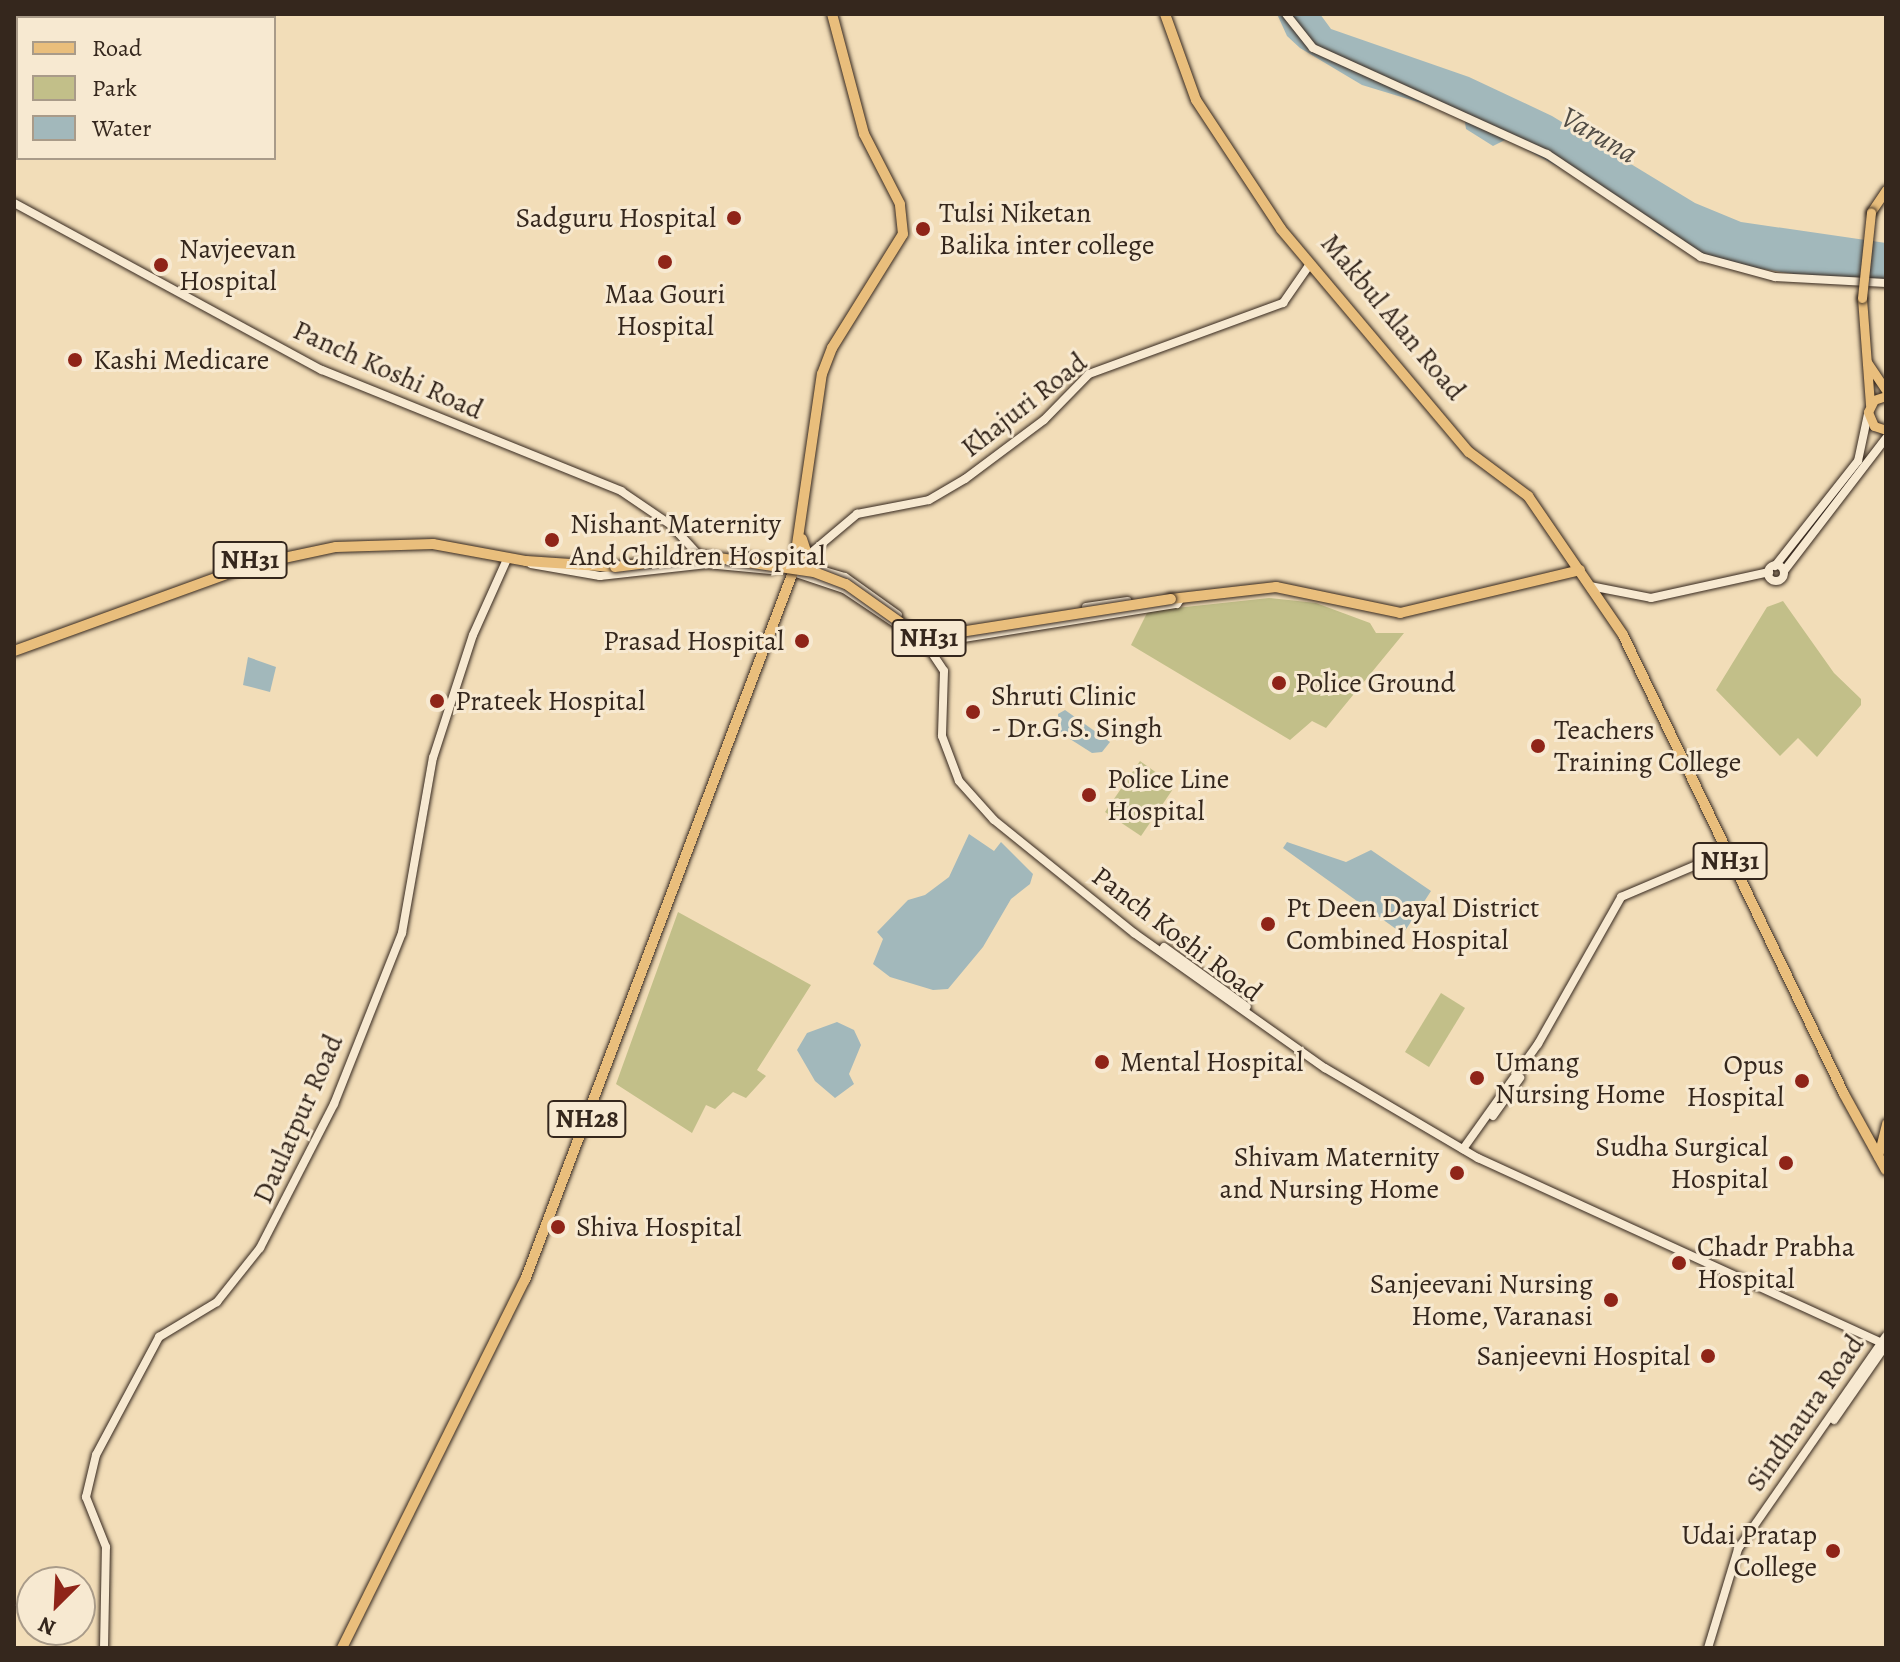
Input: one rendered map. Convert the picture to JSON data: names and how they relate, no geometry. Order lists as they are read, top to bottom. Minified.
{"streets":{"highway":["Makbul Alan Road","NH31","NH28"],"street":["Panch Koshi Road","Khajuri Road","Daulatpur Road","Sindhaura Road"]},"crossings":[["Makbul Alan Road","Khajuri Road"],["Makbul Alan Road","NH31"],["Panch Koshi Road","Khajuri Road"],["Panch Koshi Road","NH28"],["Panch Koshi Road","Sindhaura Road"],["Khajuri Road","NH28"],["NH31","Daulatpur Road"]],"water":["Varuna"],"places":["Sadguru Hospital","Tulsi Niketan Balika inter college","Maa Gouri Hospital","Navjeevan Hospital","Kashi Medicare","Nishant Maternity And Children Hospital","Prasad Hospital","Police Ground","Prateek Hospital","Shruti Clinic - Dr.G.S. Singh","Teachers Training College","Police Line Hospital","Pt Deen Dayal District Combined Hospital","Mental Hospital","Umang Nursing Home","Opus Hospital","Sudha Surgical Hospital","Shivam Maternity and Nursing Home","Shiva Hospital","Chadr Prabha Hospital","Sanjeevani Nursing Home, Varanasi","Sanjeevni Hospital","Udai Pratap College"],"legend":["Road","Park","Water"],"north":"bottom left"}
